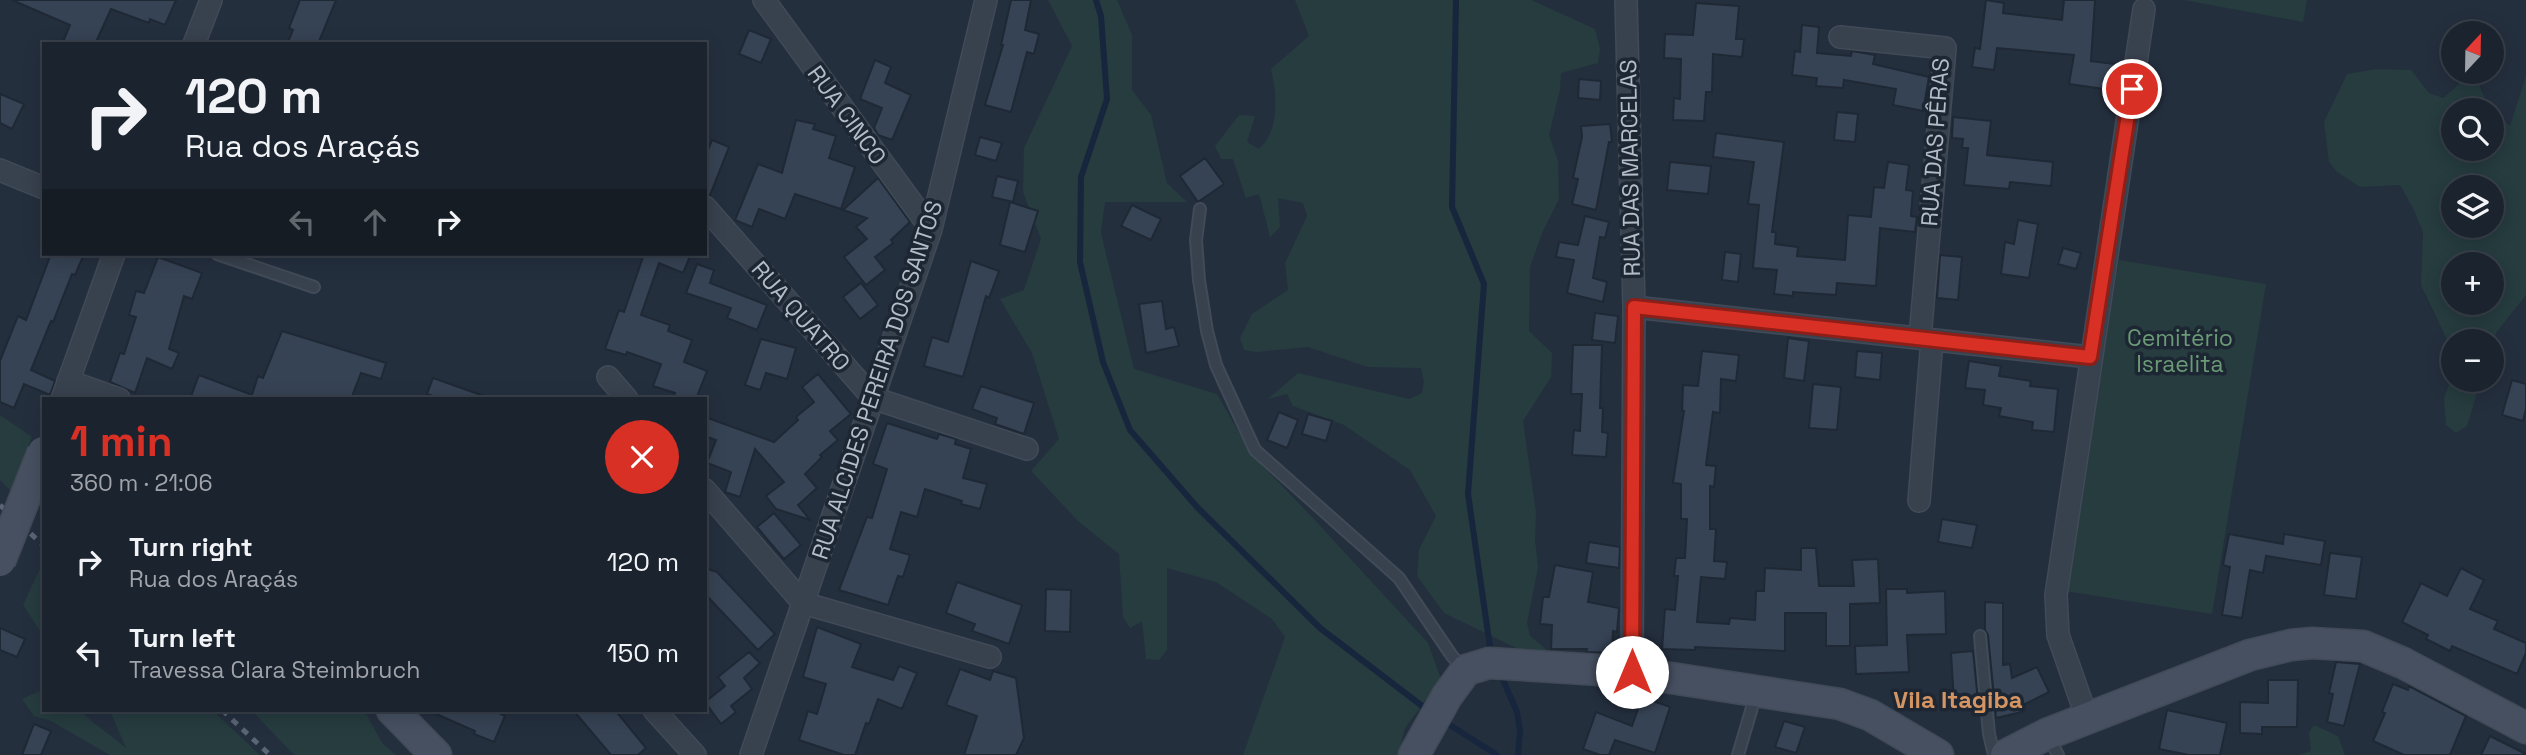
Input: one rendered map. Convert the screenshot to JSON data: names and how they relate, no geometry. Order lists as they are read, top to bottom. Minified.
{"streets":{"street":["RUA CINCO","RUA DAS PÊRAS","RUA DAS MARCELAS","RUA QUATRO","RUA ALCIDES PEREIRA DOS SANTOS"]},"crossings":[["RUA CINCO","RUA ALCIDES PEREIRA DOS SANTOS"],["RUA QUATRO","RUA ALCIDES PEREIRA DOS SANTOS"]],"districts":["Vila Itagiba"],"parks":["Cemitério Israelita"],"north":"top","page":{"map_buttons":["+","−"],"turn":["120 m","Rua dos Araçás"],"heading":["1 min","360 m · 21:06"],"list":[{"name":"Turn right","note":"Rua dos Araçás","value":"120 m"},{"name":"Turn left","note":"Travessa Clara Steimbruch","value":"150 m"}]}}
